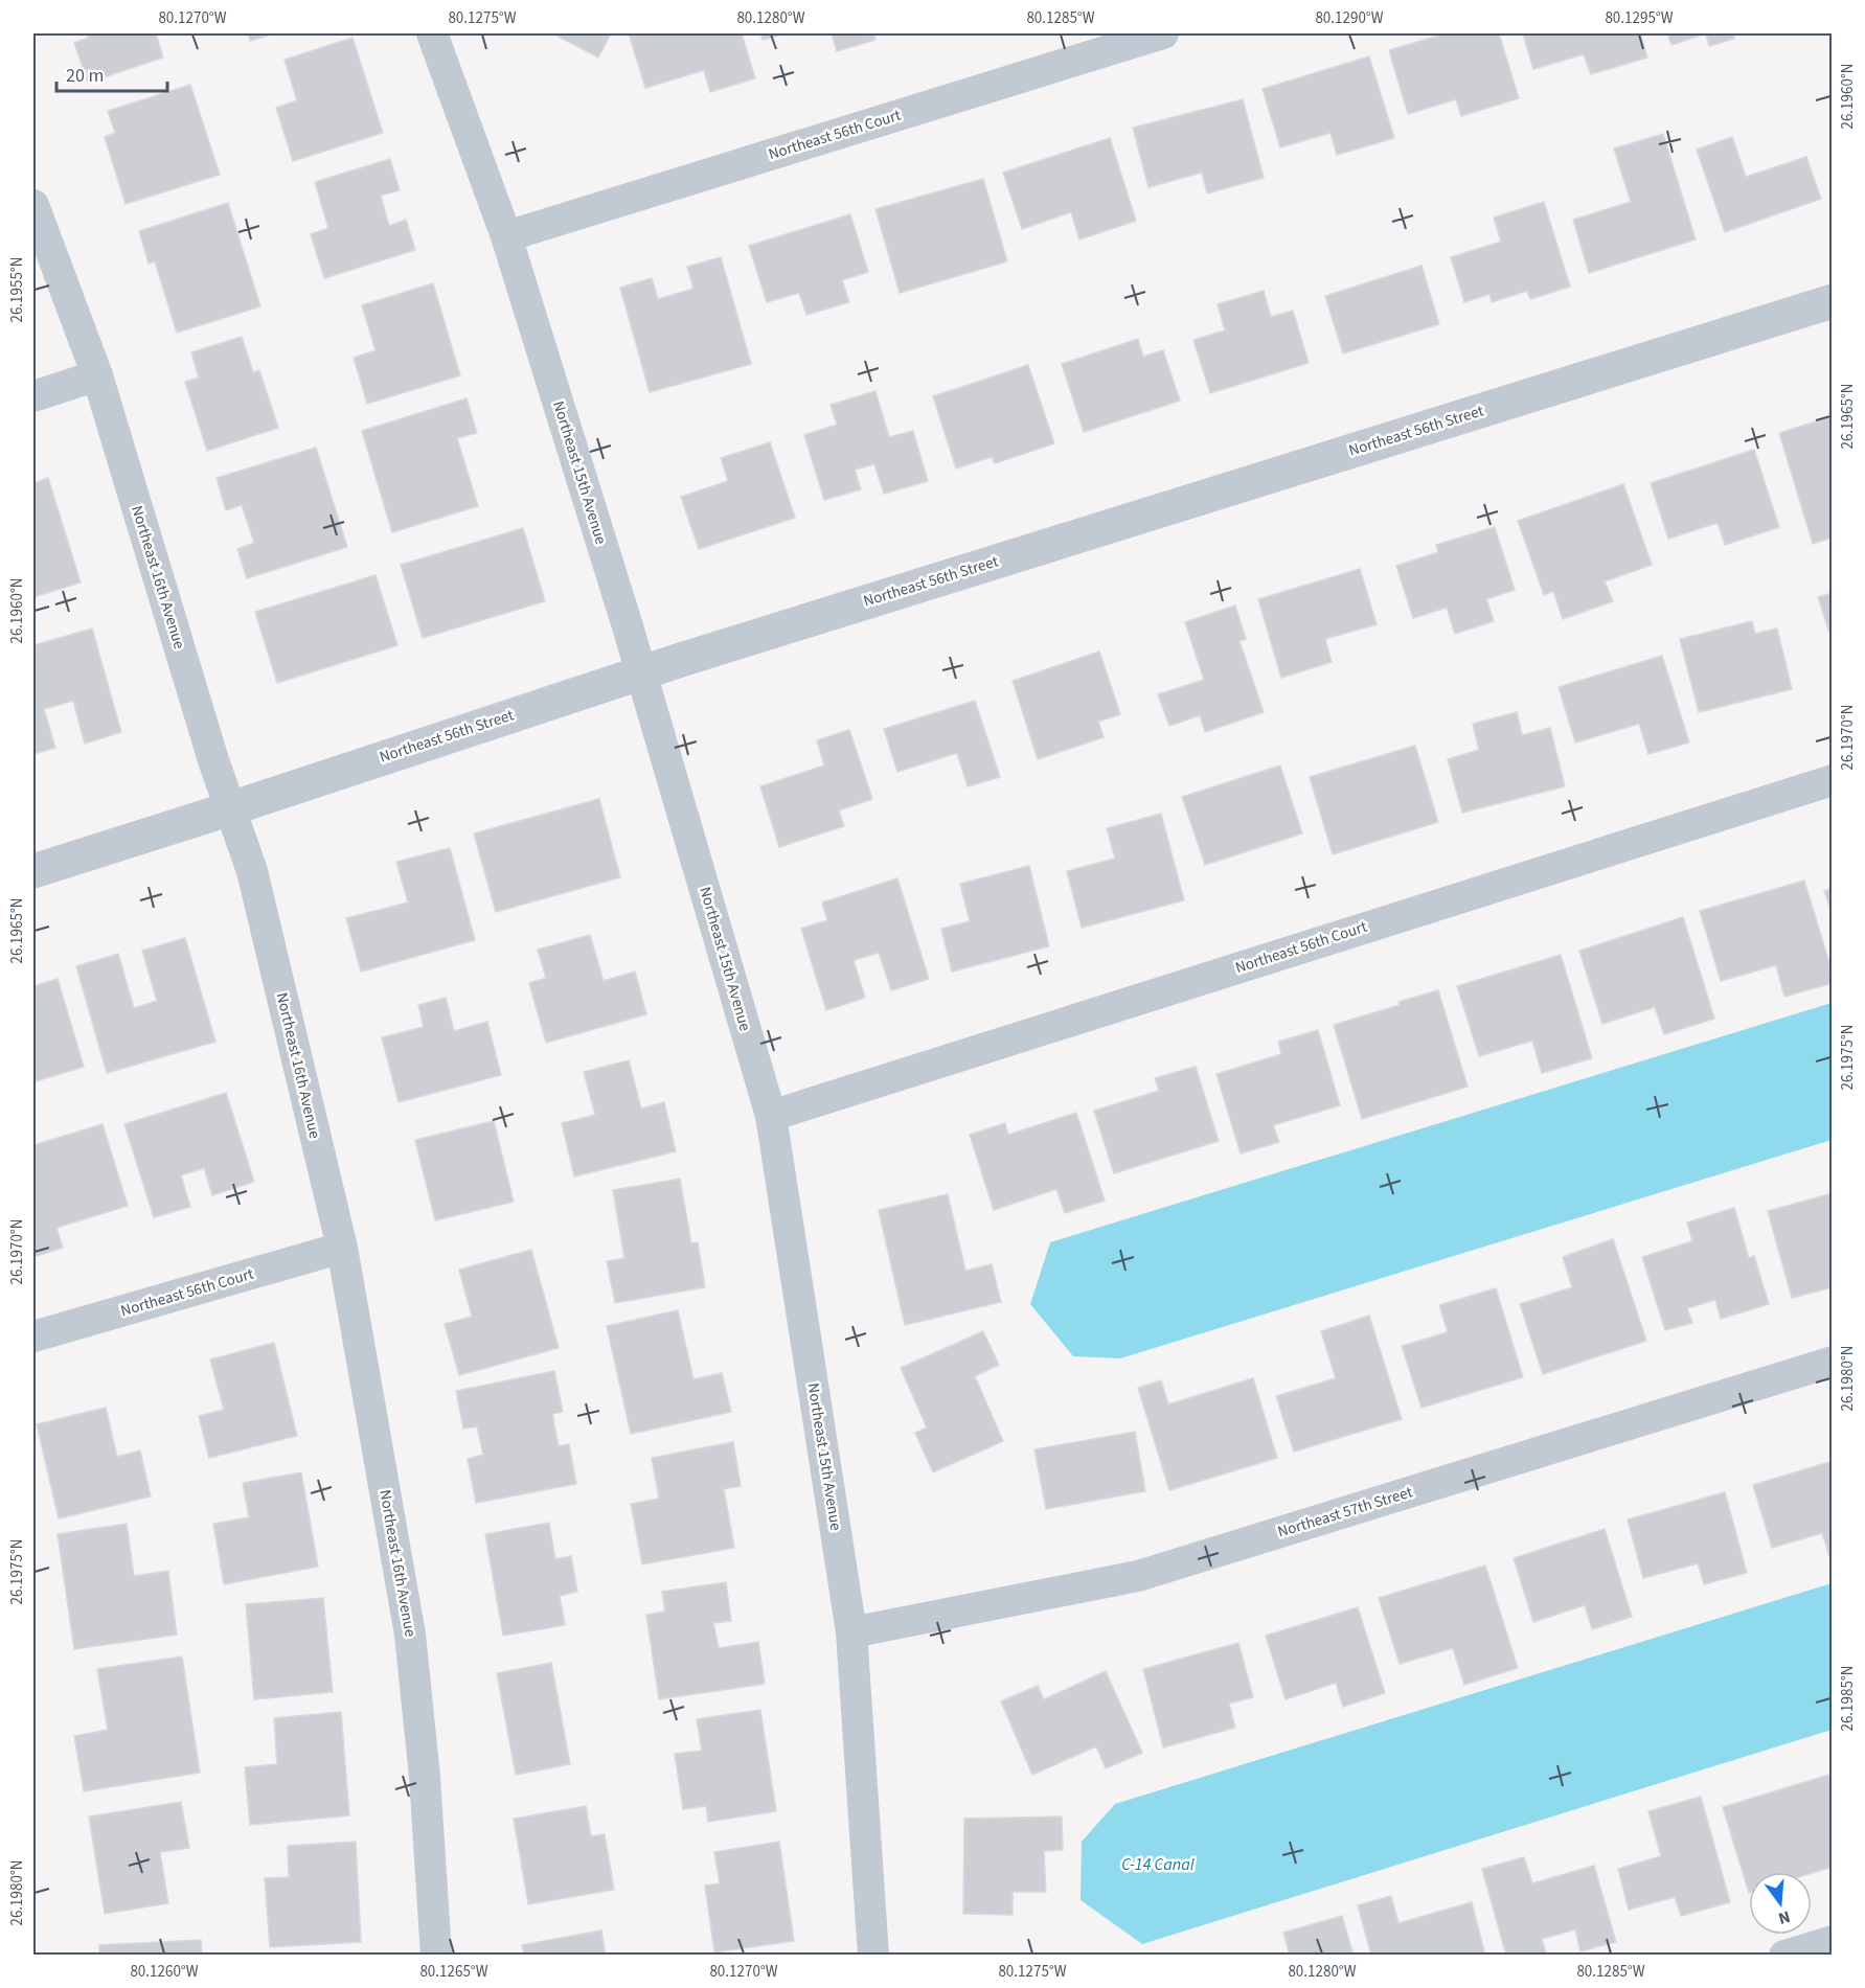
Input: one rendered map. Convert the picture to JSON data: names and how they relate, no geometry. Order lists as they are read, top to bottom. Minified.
{"streets":{"street":["Northeast 56th Court","Northeast 56th Street","Northeast 15th Avenue","Northeast 16th Avenue","Northeast 57th Street"]},"crossings":[["Northeast 56th Court","Northeast 15th Avenue"],["Northeast 56th Court","Northeast 16th Avenue"],["Northeast 56th Street","Northeast 15th Avenue"],["Northeast 56th Street","Northeast 16th Avenue"],["Northeast 15th Avenue","Northeast 57th Street"]],"water":["C-14 Canal"],"scale_bar":"20 m","north":"bottom","coordinates":["80.1270°W","80.1275°W","80.1280°W","80.1285°W","80.1290°W","80.1295°W","26.1960°N","26.1955°N","26.1965°N","26.1970°N","26.1975°N","26.1980°N","26.1985°N","80.1260°W","80.1265°W"]}
